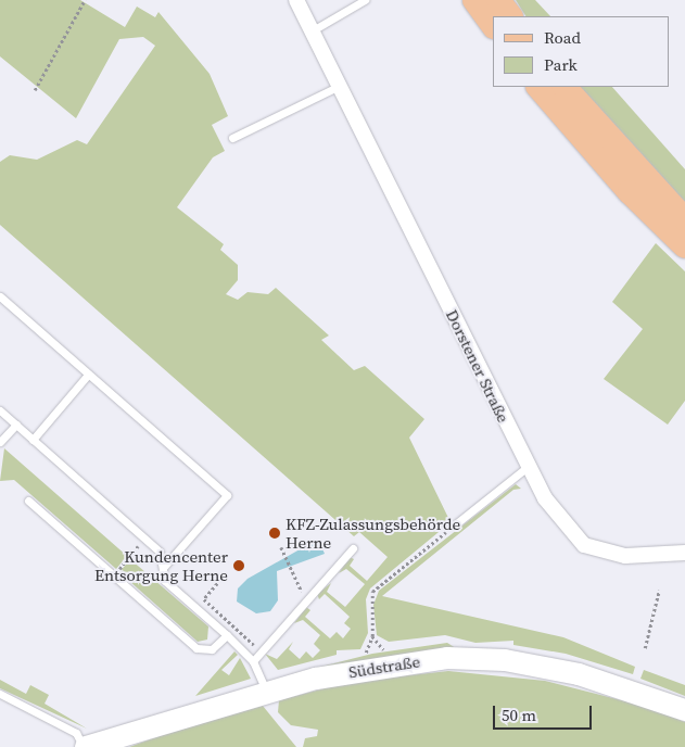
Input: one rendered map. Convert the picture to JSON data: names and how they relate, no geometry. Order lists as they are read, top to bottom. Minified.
{"streets":{"street":["Dorstener Straße","Südstraße"]},"places":["KFZ-Zulassungsbehörde Herne","Kundencenter Entsorgung Herne"],"legend":["Road","Park"],"scale_bar":"50 m"}
